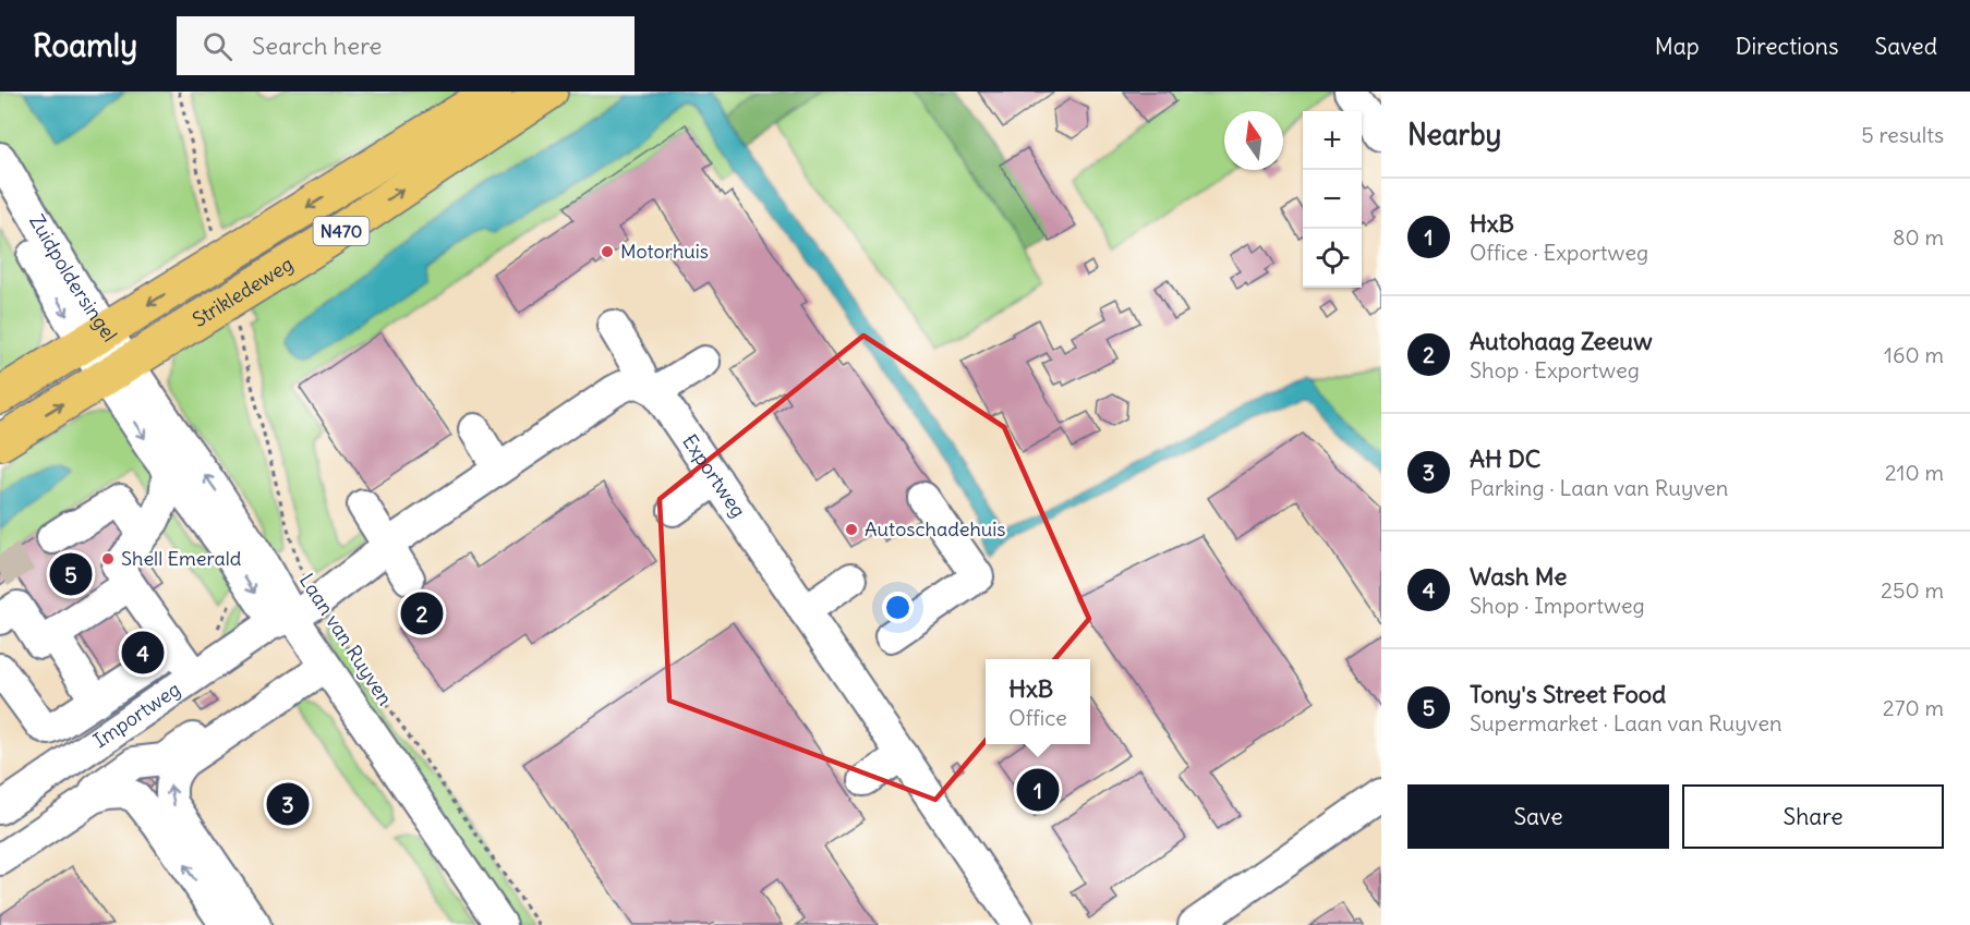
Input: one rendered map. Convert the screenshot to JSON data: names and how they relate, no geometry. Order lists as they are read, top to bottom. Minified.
{"streets":{"main road":["N470","Strikledeweg"],"street":["Zuidpoldersingel","Exportweg","Laan van Ruyven","Importweg"]},"crossings":[["Zuidpoldersingel","Strikledeweg"],["Zuidpoldersingel","Laan van Ruyven"],["Strikledeweg","Laan van Ruyven"],["Laan van Ruyven","Importweg"]],"places":["Motorhuis","Autoschadehuis","Shell Emerald"],"north":"top","page":{"header":"Roamly","search":"Search here","nav":["Map","Directions","Saved"],"heading":["Nearby","5 results"],"map_buttons":["+","−"],"list":[{"mark":"1","name":"HxB","note":"Office · Exportweg","value":"80 m"},{"mark":"2","name":"Autohaag Zeeuw","note":"Shop · Exportweg","value":"160 m"},{"mark":"3","name":"AH DC","note":"Parking · Laan van Ruyven","value":"210 m"},{"mark":"4","name":"Wash Me","note":"Shop · Importweg","value":"250 m"},{"mark":"5","name":"Tony's Street Food","note":"Supermarket · Laan van Ruyven","value":"270 m"}],"pins":["5","2","4","1","3"],"popup":["HxB","Office"],"buttons":["Save","Share"]}}
